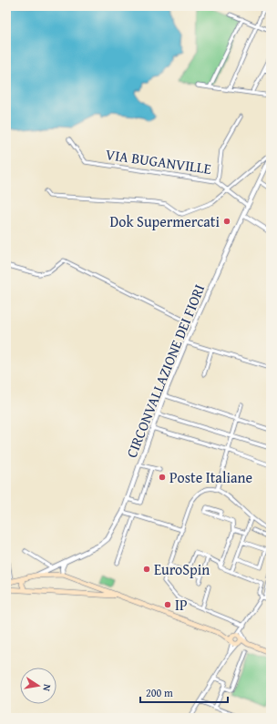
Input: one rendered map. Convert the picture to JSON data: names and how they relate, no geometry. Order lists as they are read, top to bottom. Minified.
{"streets":{"street":["VIA BUGANVILLE","CIRCONVALLAZIONE DEI FIORI"]},"crossings":[["VIA BUGANVILLE","CIRCONVALLAZIONE DEI FIORI"]],"places":["Dok Supermercati","Poste Italiane","EuroSpin","IP"],"scale_bar":"200 m","north":"right"}
